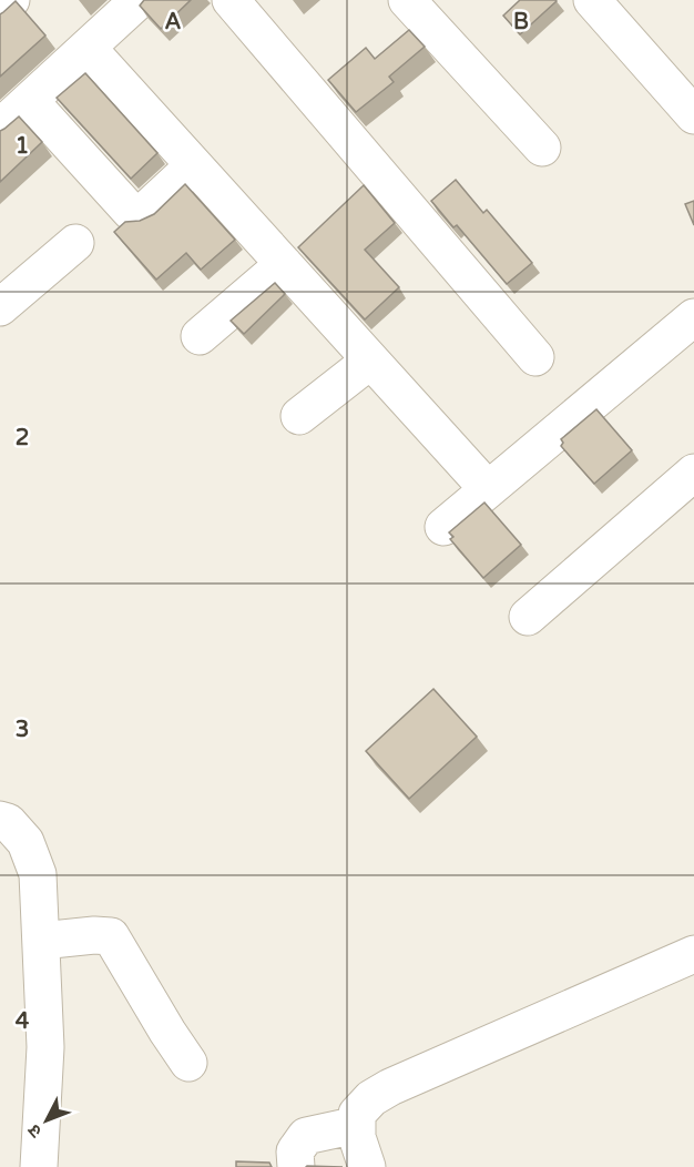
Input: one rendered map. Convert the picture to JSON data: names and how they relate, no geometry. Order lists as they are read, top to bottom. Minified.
{"north":"bottom left","grid":{"columns":["A","B"],"rows":["1","2","3","4"]}}
